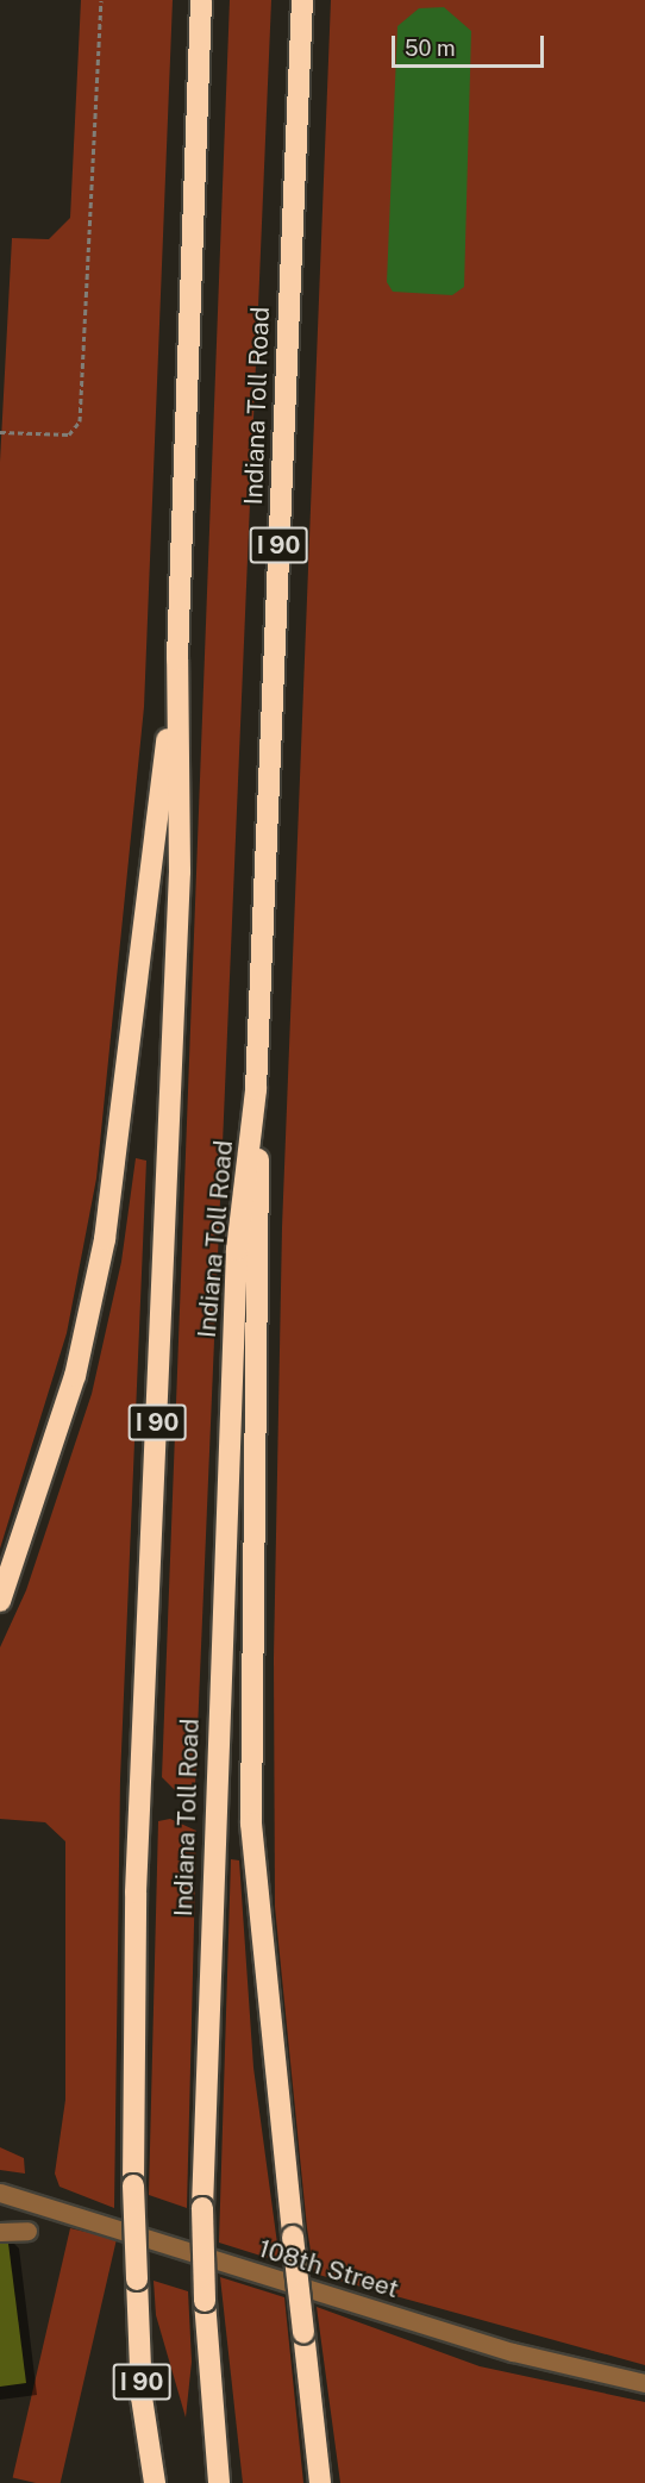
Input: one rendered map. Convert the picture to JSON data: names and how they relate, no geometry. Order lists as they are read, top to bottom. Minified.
{"streets":{"highway":["Indiana Toll Road","I 90"],"street":["108th Street"]},"scale_bar":"50 m"}
